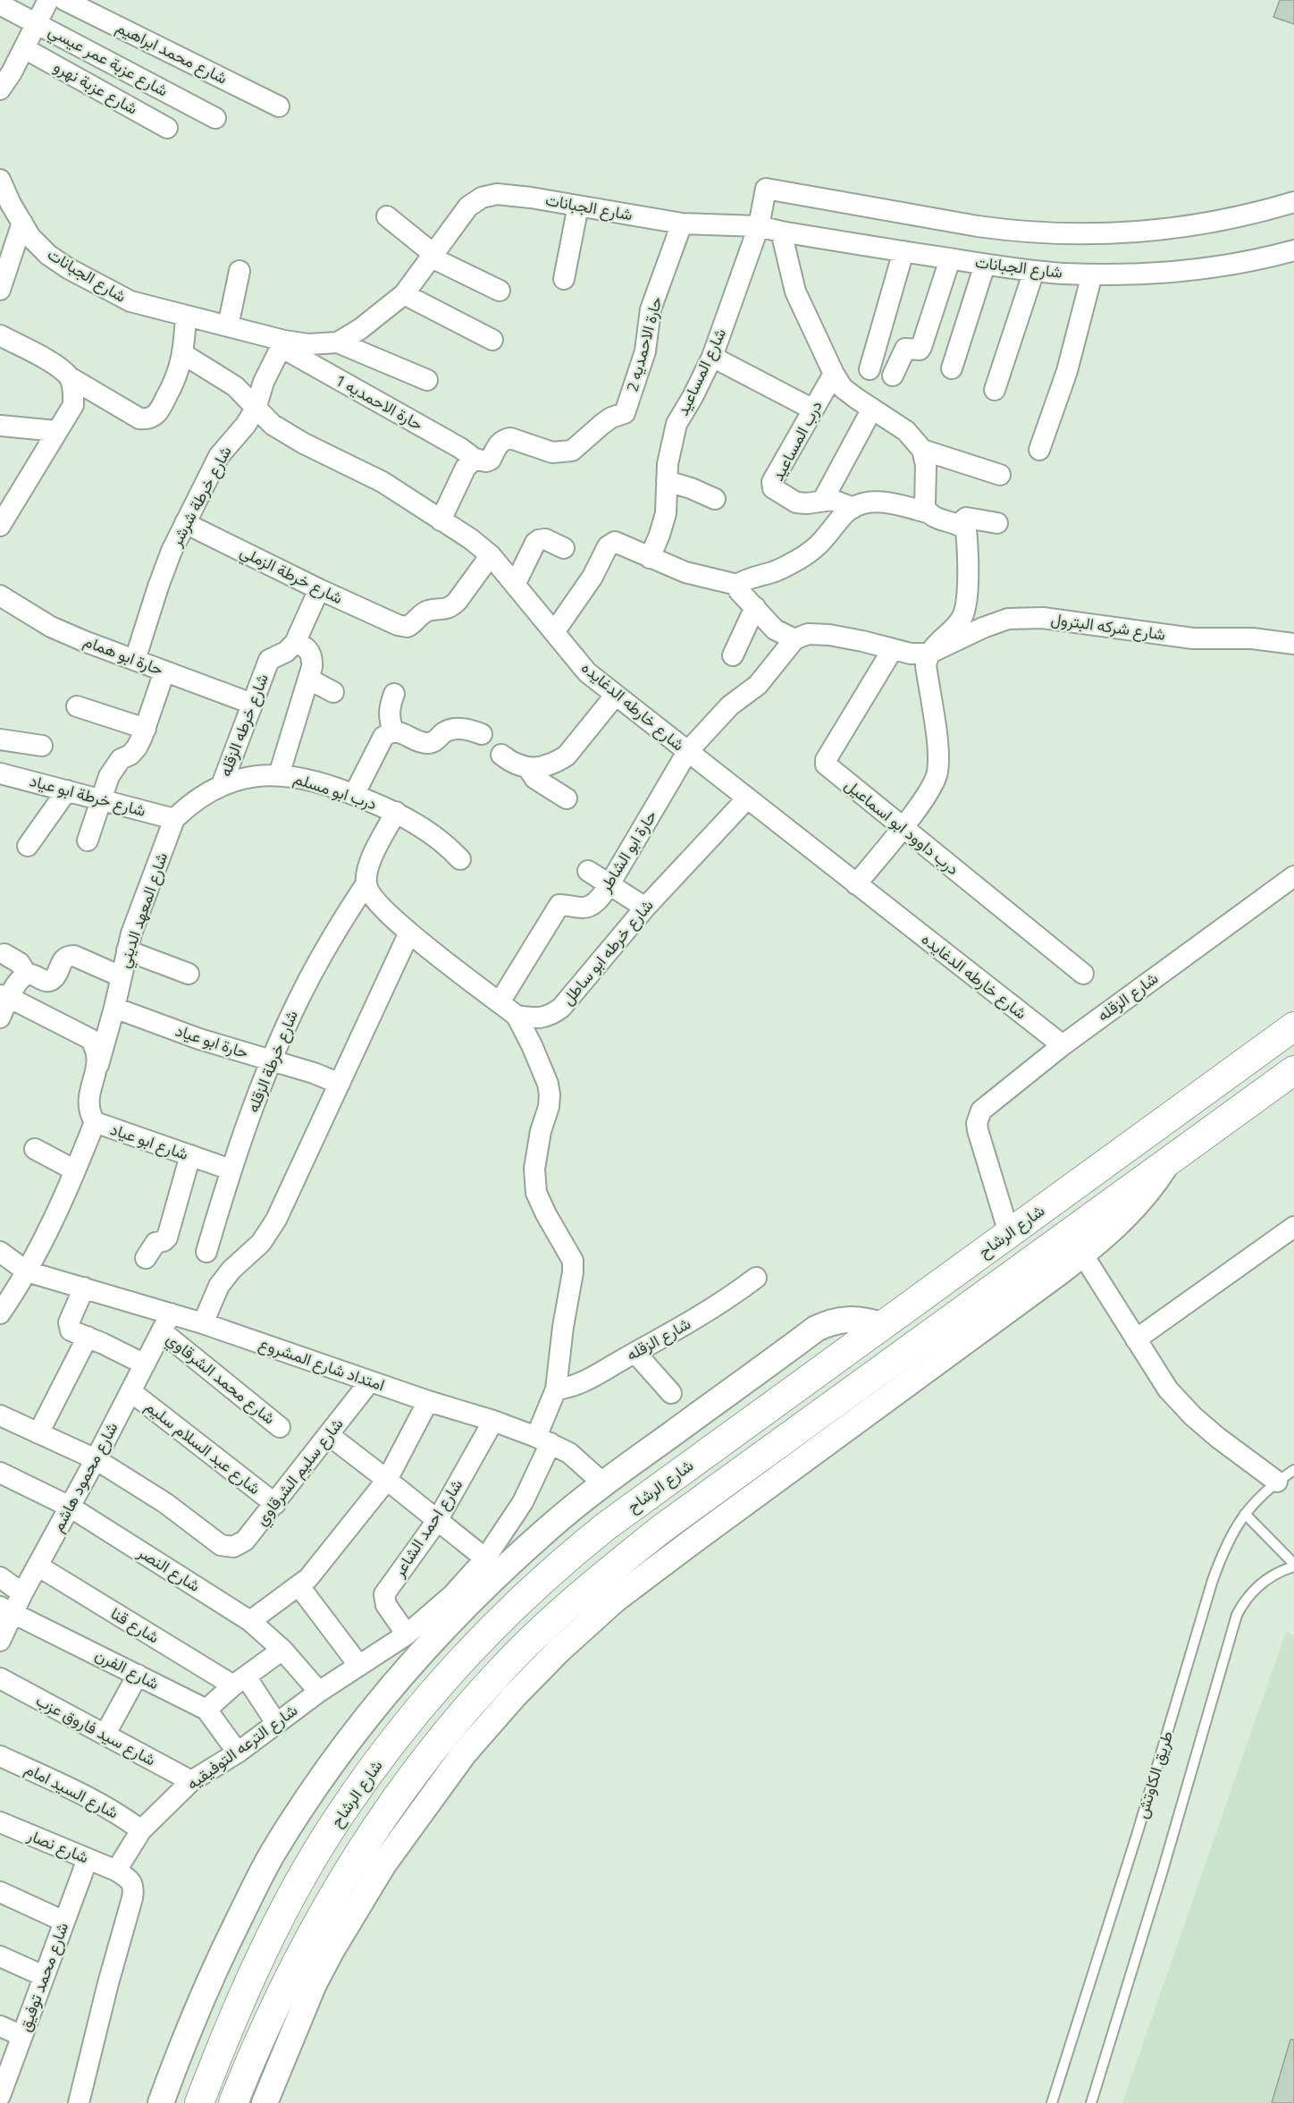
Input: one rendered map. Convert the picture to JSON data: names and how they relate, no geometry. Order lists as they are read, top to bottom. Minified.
{"streets":{"main road":["شارع الرشاح"],"street":["شارع محمد ابراهيم","شارع عزبة عمر عيسي","شارع عزبة نهرو","شارع الجبانات","حارة الاحمديه 2","شارع المساعيد","حارة الاحمديه 1","درب المساعيد","شارع خرطة شرشر","شارع خرطة الزملي","شارع شركه البترول","حارة ابو همام","شارع خارطه الدغايده","شارع خرطه الزقله","درب ابو مسلم","شارع خرطة ابو عياد","درب داوود ابو اسماعيل","حارة ابو الشاطر","شارع المعهد الديني","شارع خرطه ابو ساطل","شارع الزقله","حارة ابو عياد","شارع خرطة الزقله","شارع ابو عياد","امتداد شارع المشروع","شارع محمد الشرقاوي","شارع عبد السلام سليم","شارع سليم الشرقاوي","شارع محمود هاشم","شارع احمد الشاعر","شارع النصر","شارع قنا","شارع الفرن","شارع سيد فاروق عزب","شارع الترعه التوفيقيه","شارع السيد امام","شارع نصار","شارع محمد توفيق"],"lane":["طريق الكاوتش"]},"crossings":[["شارع الجبانات","حارة الاحمديه 2"],["شارع الجبانات","شارع المساعيد"],["شارع الجبانات","حارة الاحمديه 1"],["شارع الجبانات","شارع خرطة شرشر"],["حارة الاحمديه 2","حارة الاحمديه 1"],["حارة الاحمديه 1","شارع خرطة شرشر"],["شارع خرطة شرشر","شارع خرطة الزملي"],["شارع خرطة شرشر","حارة ابو همام"],["شارع خرطة شرشر","شارع خارطه الدغايده"],["شارع خرطة الزملي","شارع خارطه الدغايده"],["حارة ابو همام","شارع خرطه الزقله"],["شارع خارطه الدغايده","حارة ابو الشاطر"],["شارع خارطه الدغايده","شارع خرطه ابو ساطل"],["شارع خارطه الدغايده","شارع الزقله"],["شارع خرطه الزقله","درب ابو مسلم"],["درب ابو مسلم","شارع خرطة ابو عياد"],["درب ابو مسلم","شارع المعهد الديني"],["شارع خرطة ابو عياد","شارع المعهد الديني"],["شارع المعهد الديني","حارة ابو عياد"],["شارع المعهد الديني","شارع ابو عياد"],["شارع خرطه ابو ساطل","شارع الترعه التوفيقيه"],["شارع الزقله","شارع الرشاح"],["شارع الزقله","شارع الترعه التوفيقيه"],["حارة ابو عياد","شارع خرطة الزقله"],["شارع خرطة الزقله","شارع ابو عياد"],["امتداد شارع المشروع","شارع محمد الشرقاوي"],["امتداد شارع المشروع","شارع سليم الشرقاوي"],["امتداد شارع المشروع","شارع محمود هاشم"],["امتداد شارع المشروع","شارع احمد الشاعر"],["امتداد شارع المشروع","شارع الترعه التوفيقيه"],["شارع محمد الشرقاوي","شارع محمود هاشم"],["شارع عبد السلام سليم","شارع سليم الشرقاوي"],["شارع عبد السلام سليم","شارع محمود هاشم"],["شارع سليم الشرقاوي","شارع محمود هاشم"],["شارع محمود هاشم","شارع النصر"],["شارع محمود هاشم","شارع قنا"],["شارع محمود هاشم","شارع الفرن"],["شارع احمد الشاعر","شارع الترعه التوفيقيه"],["شارع النصر","شارع الترعه التوفيقيه"],["شارع الفرن","شارع الترعه التوفيقيه"],["شارع سيد فاروق عزب","شارع الترعه التوفيقيه"],["شارع الترعه التوفيقيه","شارع السيد امام"],["شارع الترعه التوفيقيه","شارع نصار"],["شارع نصار","شارع محمد توفيق"]]}
